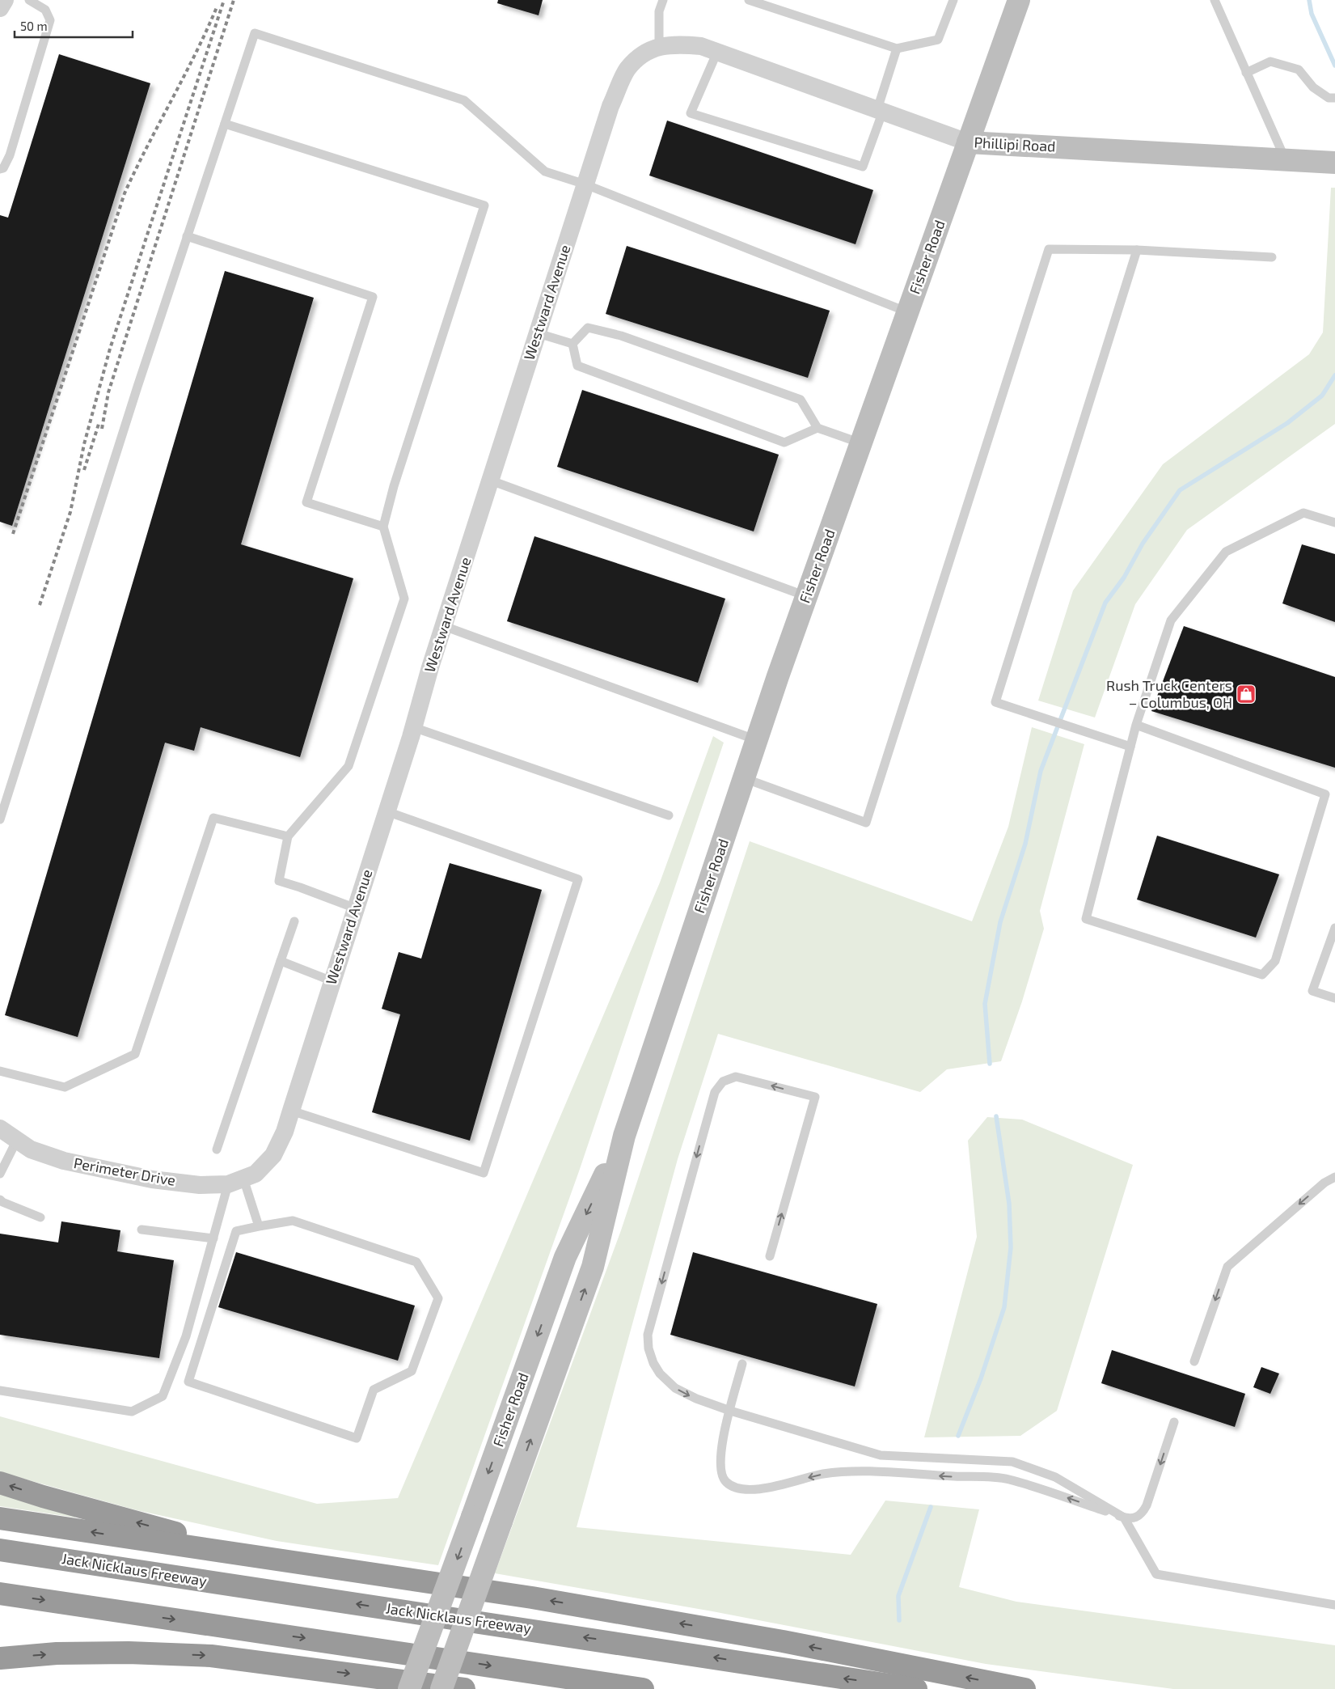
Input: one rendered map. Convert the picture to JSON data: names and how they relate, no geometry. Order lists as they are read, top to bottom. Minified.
{"streets":{"highway":["Jack Nicklaus Freeway"],"main road":["Phillipi Road","Fisher Road"],"street":["Westward Avenue","Perimeter Drive"]},"crossings":[["Phillipi Road","Fisher Road"],["Phillipi Road","Westward Avenue"],["Westward Avenue","Perimeter Drive"]],"places":{"shop":["Rush Truck Centers – Columbus, OH"]},"scale_bar":"50 m"}
